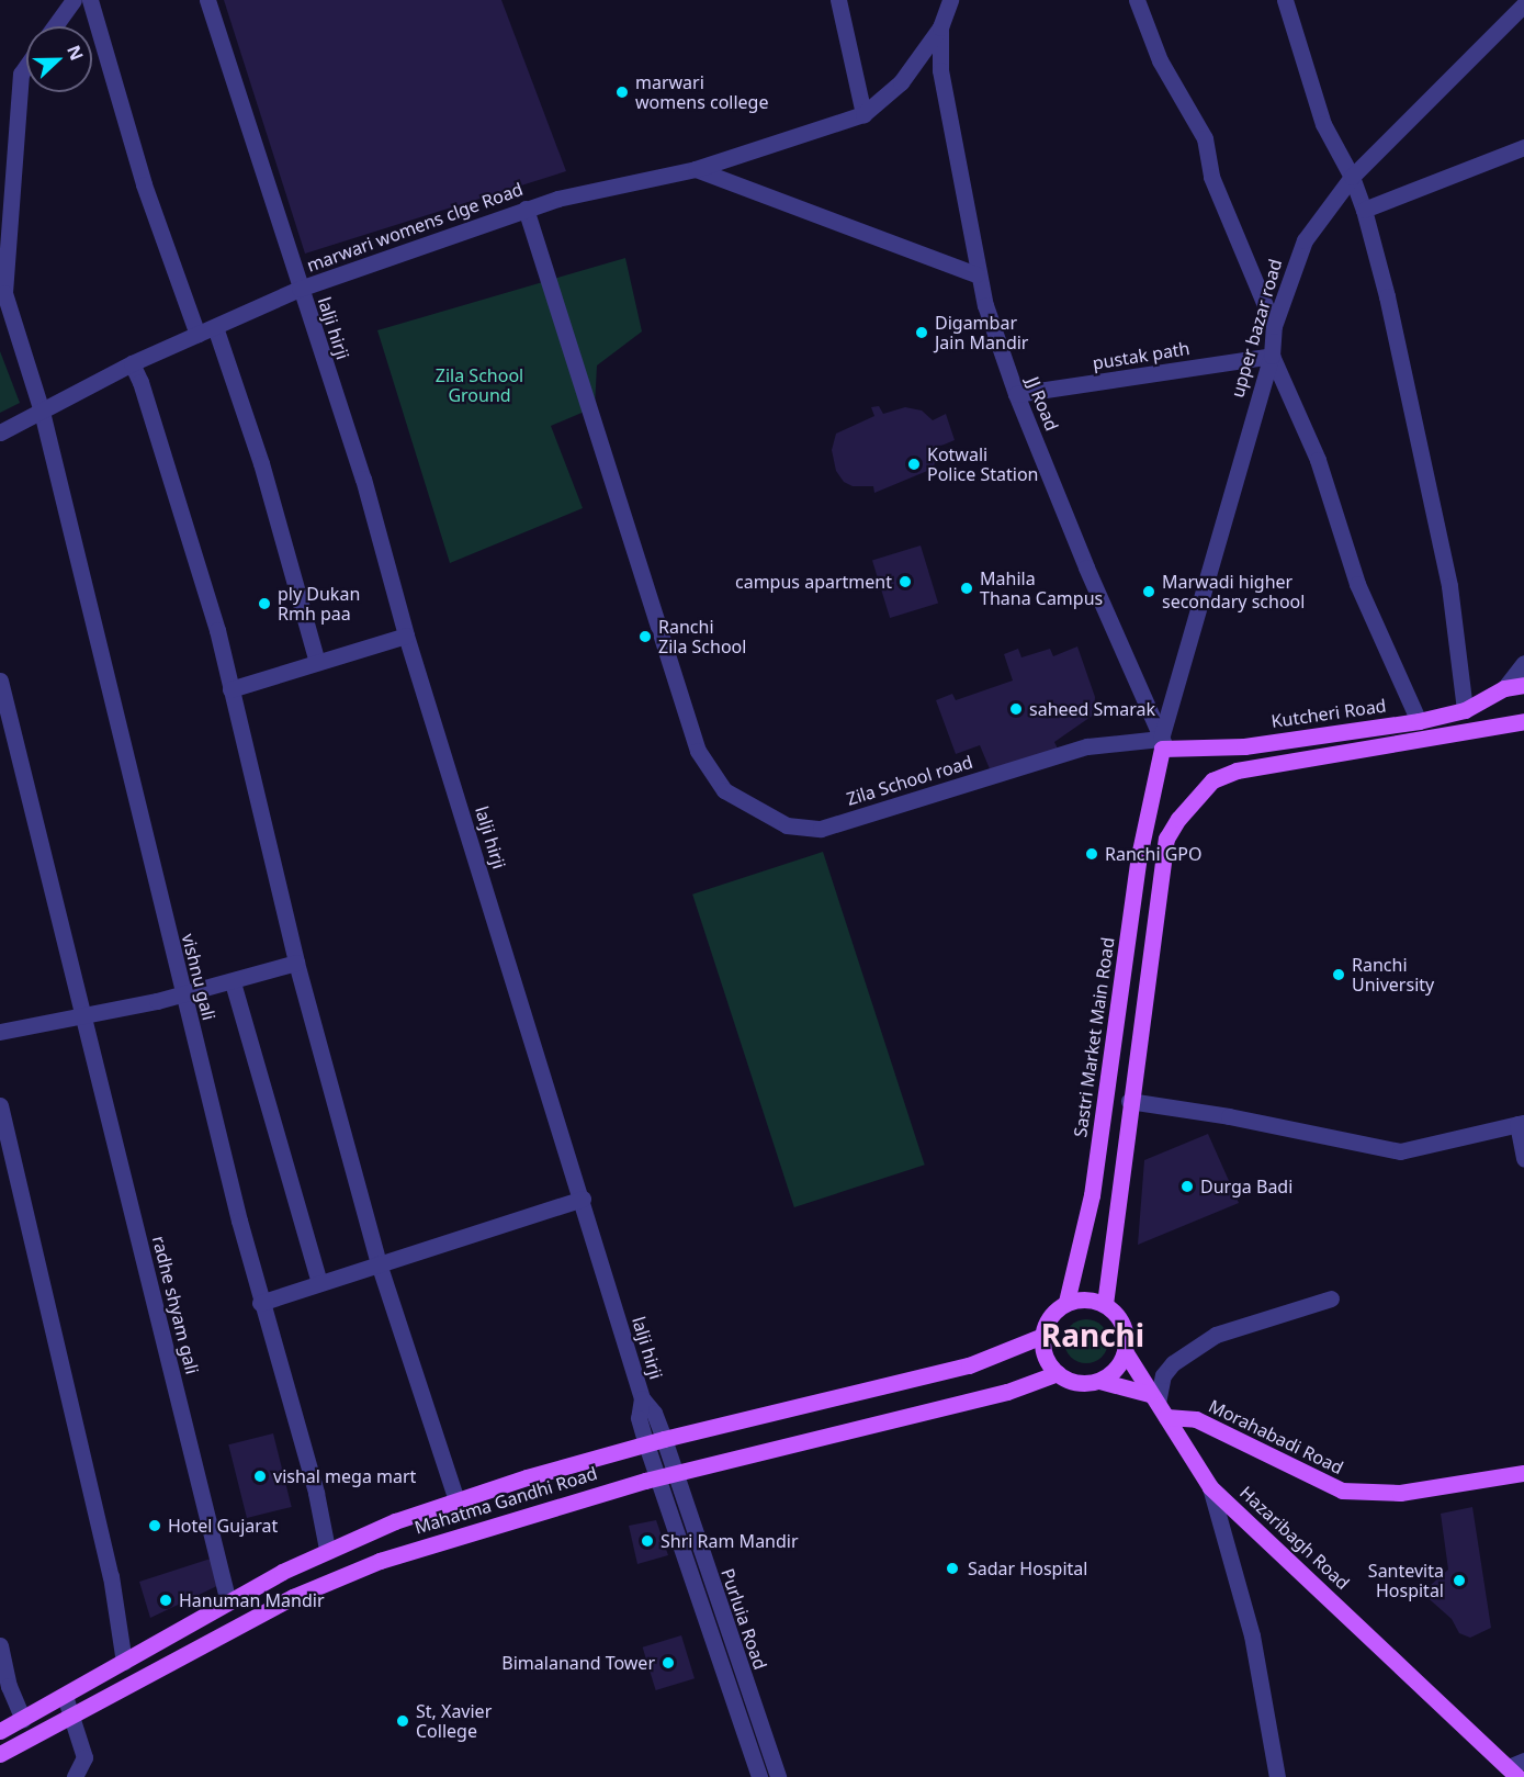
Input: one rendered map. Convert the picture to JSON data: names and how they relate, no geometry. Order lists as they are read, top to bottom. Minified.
{"streets":{"main road":["Kutcheri Road","Sastri Market Main Road","Morahabadi Road","Mahatma Gandhi Road","Hazaribagh Road"],"street":["marwari womens clge Road","lalji hirji","upper bazar road","pustak path","JJ Road","Zila School road","vishnu gali","radhe shyam gali","Purluia Road"]},"crossings":[["marwari womens clge Road","lalji hirji"],["marwari womens clge Road","Zila School road"],["marwari womens clge Road","vishnu gali"],["lalji hirji","Mahatma Gandhi Road"],["lalji hirji","Purluia Road"],["upper bazar road","pustak path"],["upper bazar road","JJ Road"],["upper bazar road","Kutcheri Road"],["upper bazar road","Zila School road"],["upper bazar road","Sastri Market Main Road"],["pustak path","JJ Road"],["JJ Road","Kutcheri Road"],["JJ Road","Zila School road"],["JJ Road","Sastri Market Main Road"],["Kutcheri Road","Zila School road"],["Kutcheri Road","Sastri Market Main Road"],["Zila School road","Sastri Market Main Road"],["vishnu gali","Mahatma Gandhi Road"],["Sastri Market Main Road","Mahatma Gandhi Road"],["Sastri Market Main Road","Hazaribagh Road"],["radhe shyam gali","Mahatma Gandhi Road"],["Morahabadi Road","Hazaribagh Road"],["Mahatma Gandhi Road","Hazaribagh Road"],["Mahatma Gandhi Road","Purluia Road"]],"districts":["Ranchi"],"parks":["Zila School Ground"],"places":["marwari womens college","Digambar Jain Mandir","Kotwali Police Station","campus apartment","Mahila Thana Campus","Marwadi higher secondary school","ply Dukan Rmh paa","Ranchi Zila School","saheed Smarak","Ranchi GPO","Ranchi University","Durga Badi","vishal mega mart","Hotel Gujarat","Shri Ram Mandir","Sadar Hospital","Santevita Hospital","Hanuman Mandir","Bimalanand Tower","St, Xavier College"],"north":"right"}
